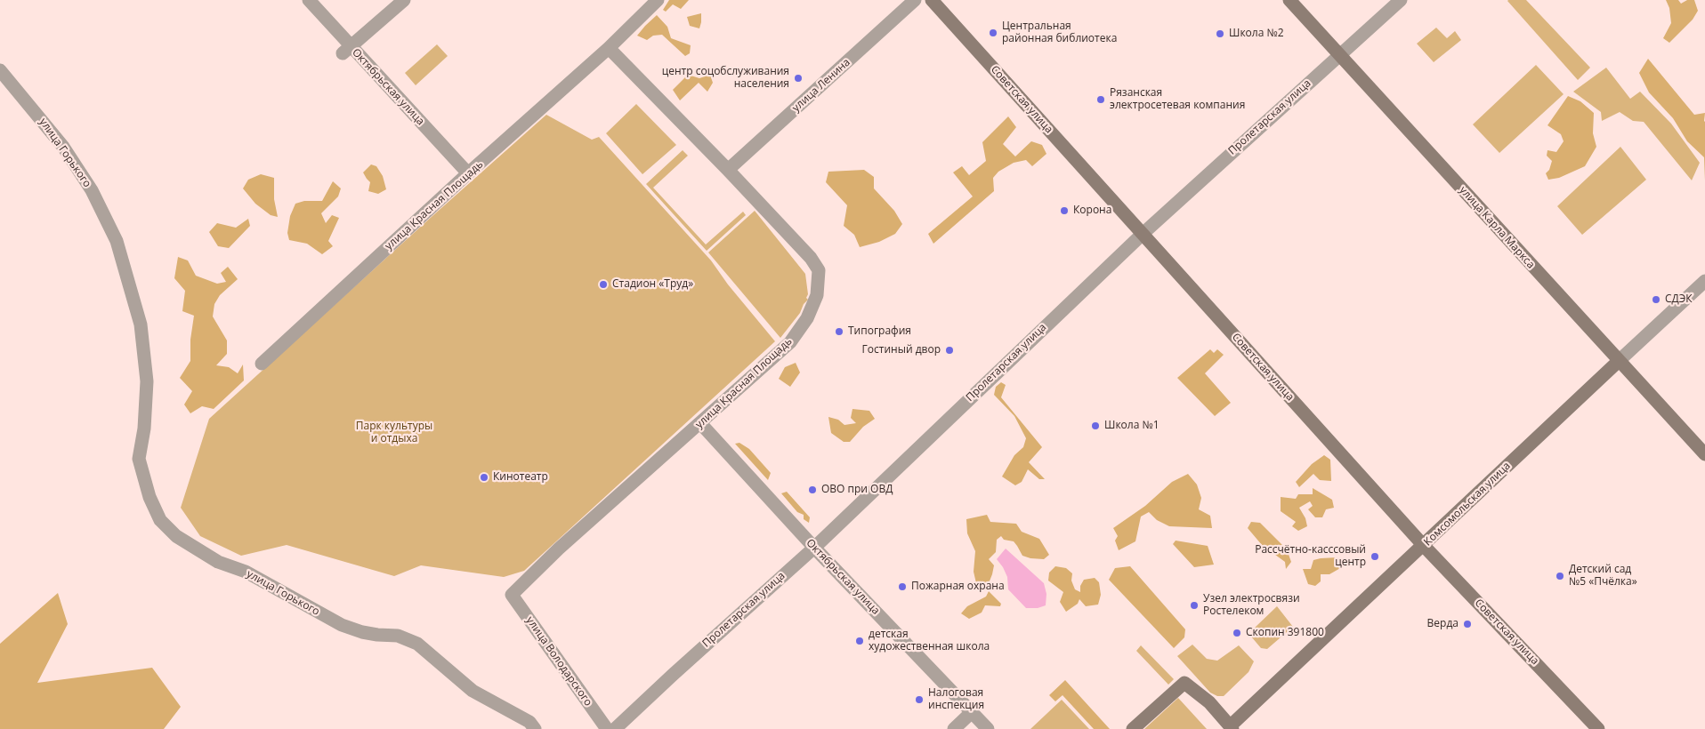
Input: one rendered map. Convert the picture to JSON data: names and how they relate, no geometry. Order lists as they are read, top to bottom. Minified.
{"streets":{"street":["улица Ленина","Октябрьская улица","Советская улица","Пролетарская улица","улица Горького","улица Красная Площадь","улица Карла Маркса","Комсомольская улица","улица Володарского"]},"crossings":[["улица Ленина","улица Красная Площадь"],["Октябрьская улица","Пролетарская улица"],["Октябрьская улица","улица Красная Площадь"],["Советская улица","Пролетарская улица"],["Советская улица","Комсомольская улица"],["Пролетарская улица","улица Карла Маркса"],["улица Красная Площадь","улица Володарского"],["улица Карла Маркса","Комсомольская улица"]],"parks":["Парк культуры и отдыха"],"places":["Центральная районная библиотека","Школа №2","центр соцобслуживания населения","Рязанская электросетевая компания","Корона","Стадион «Труд»","СДЭК","Типография","Гостиный двор","Школа №1","Кинотеатр","ОВО при ОВД","Рассчётно-касссовый центр","Детский сад №5 «Пчёлка»","Пожарная охрана","Узел электросвязи Ростелеком","Верда","Скопин 391800","детская художественная школа","Налоговая инспекция"]}
